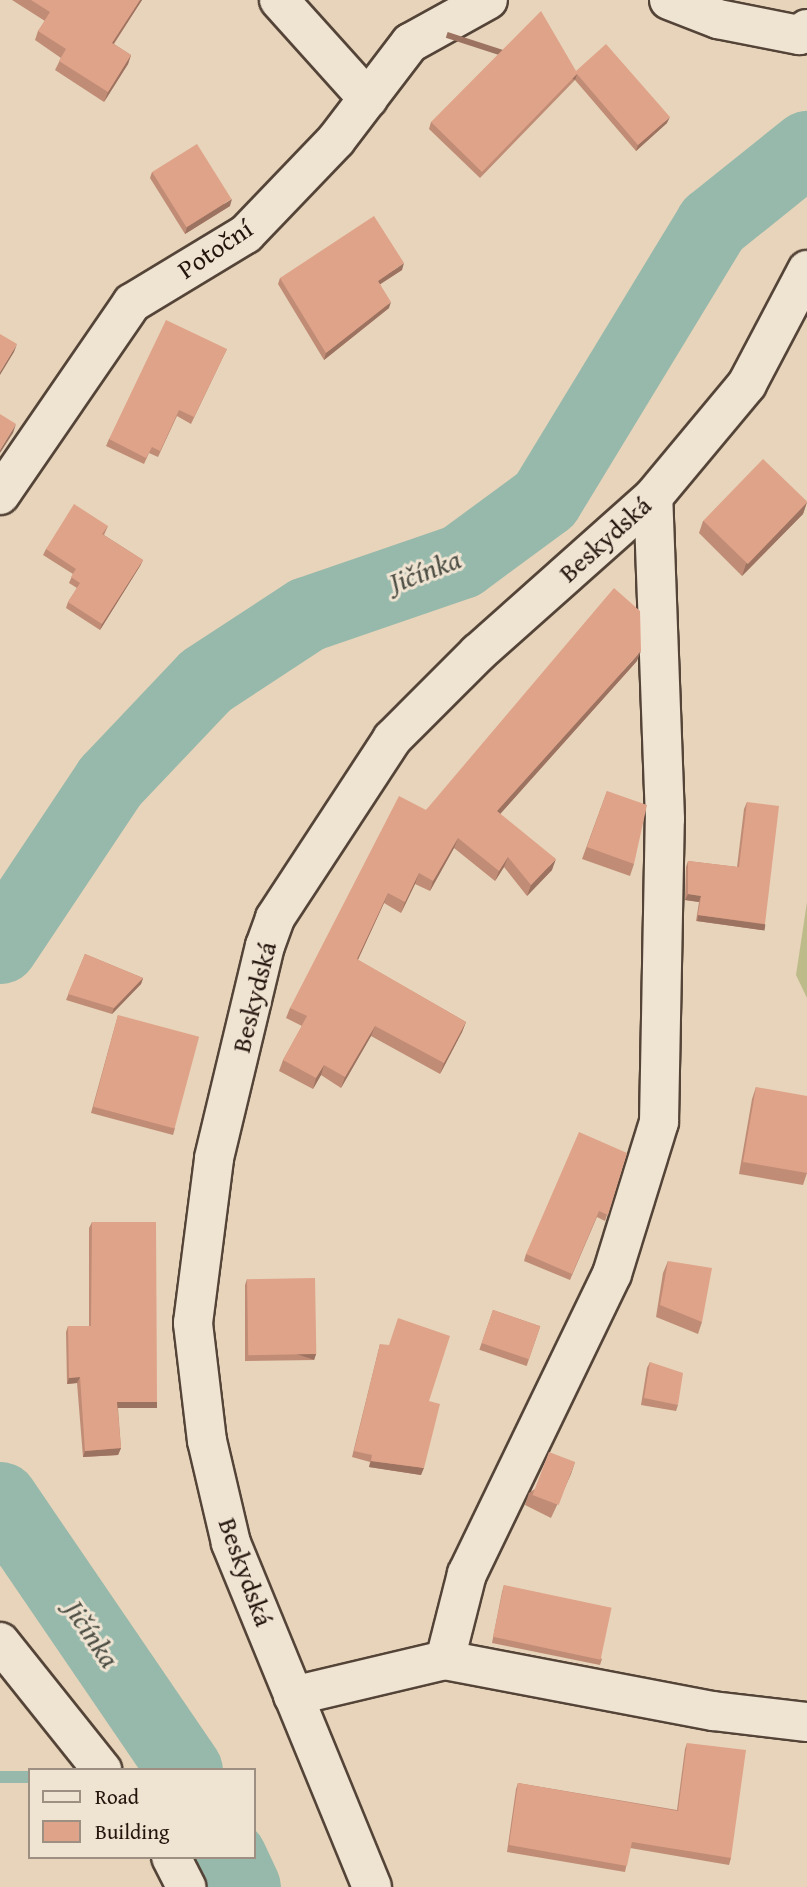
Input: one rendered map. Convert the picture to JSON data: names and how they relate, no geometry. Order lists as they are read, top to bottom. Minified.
{"streets":{"street":["Potoční","Beskydská"]},"water":["Jičínka"],"legend":["Road","Building"]}
